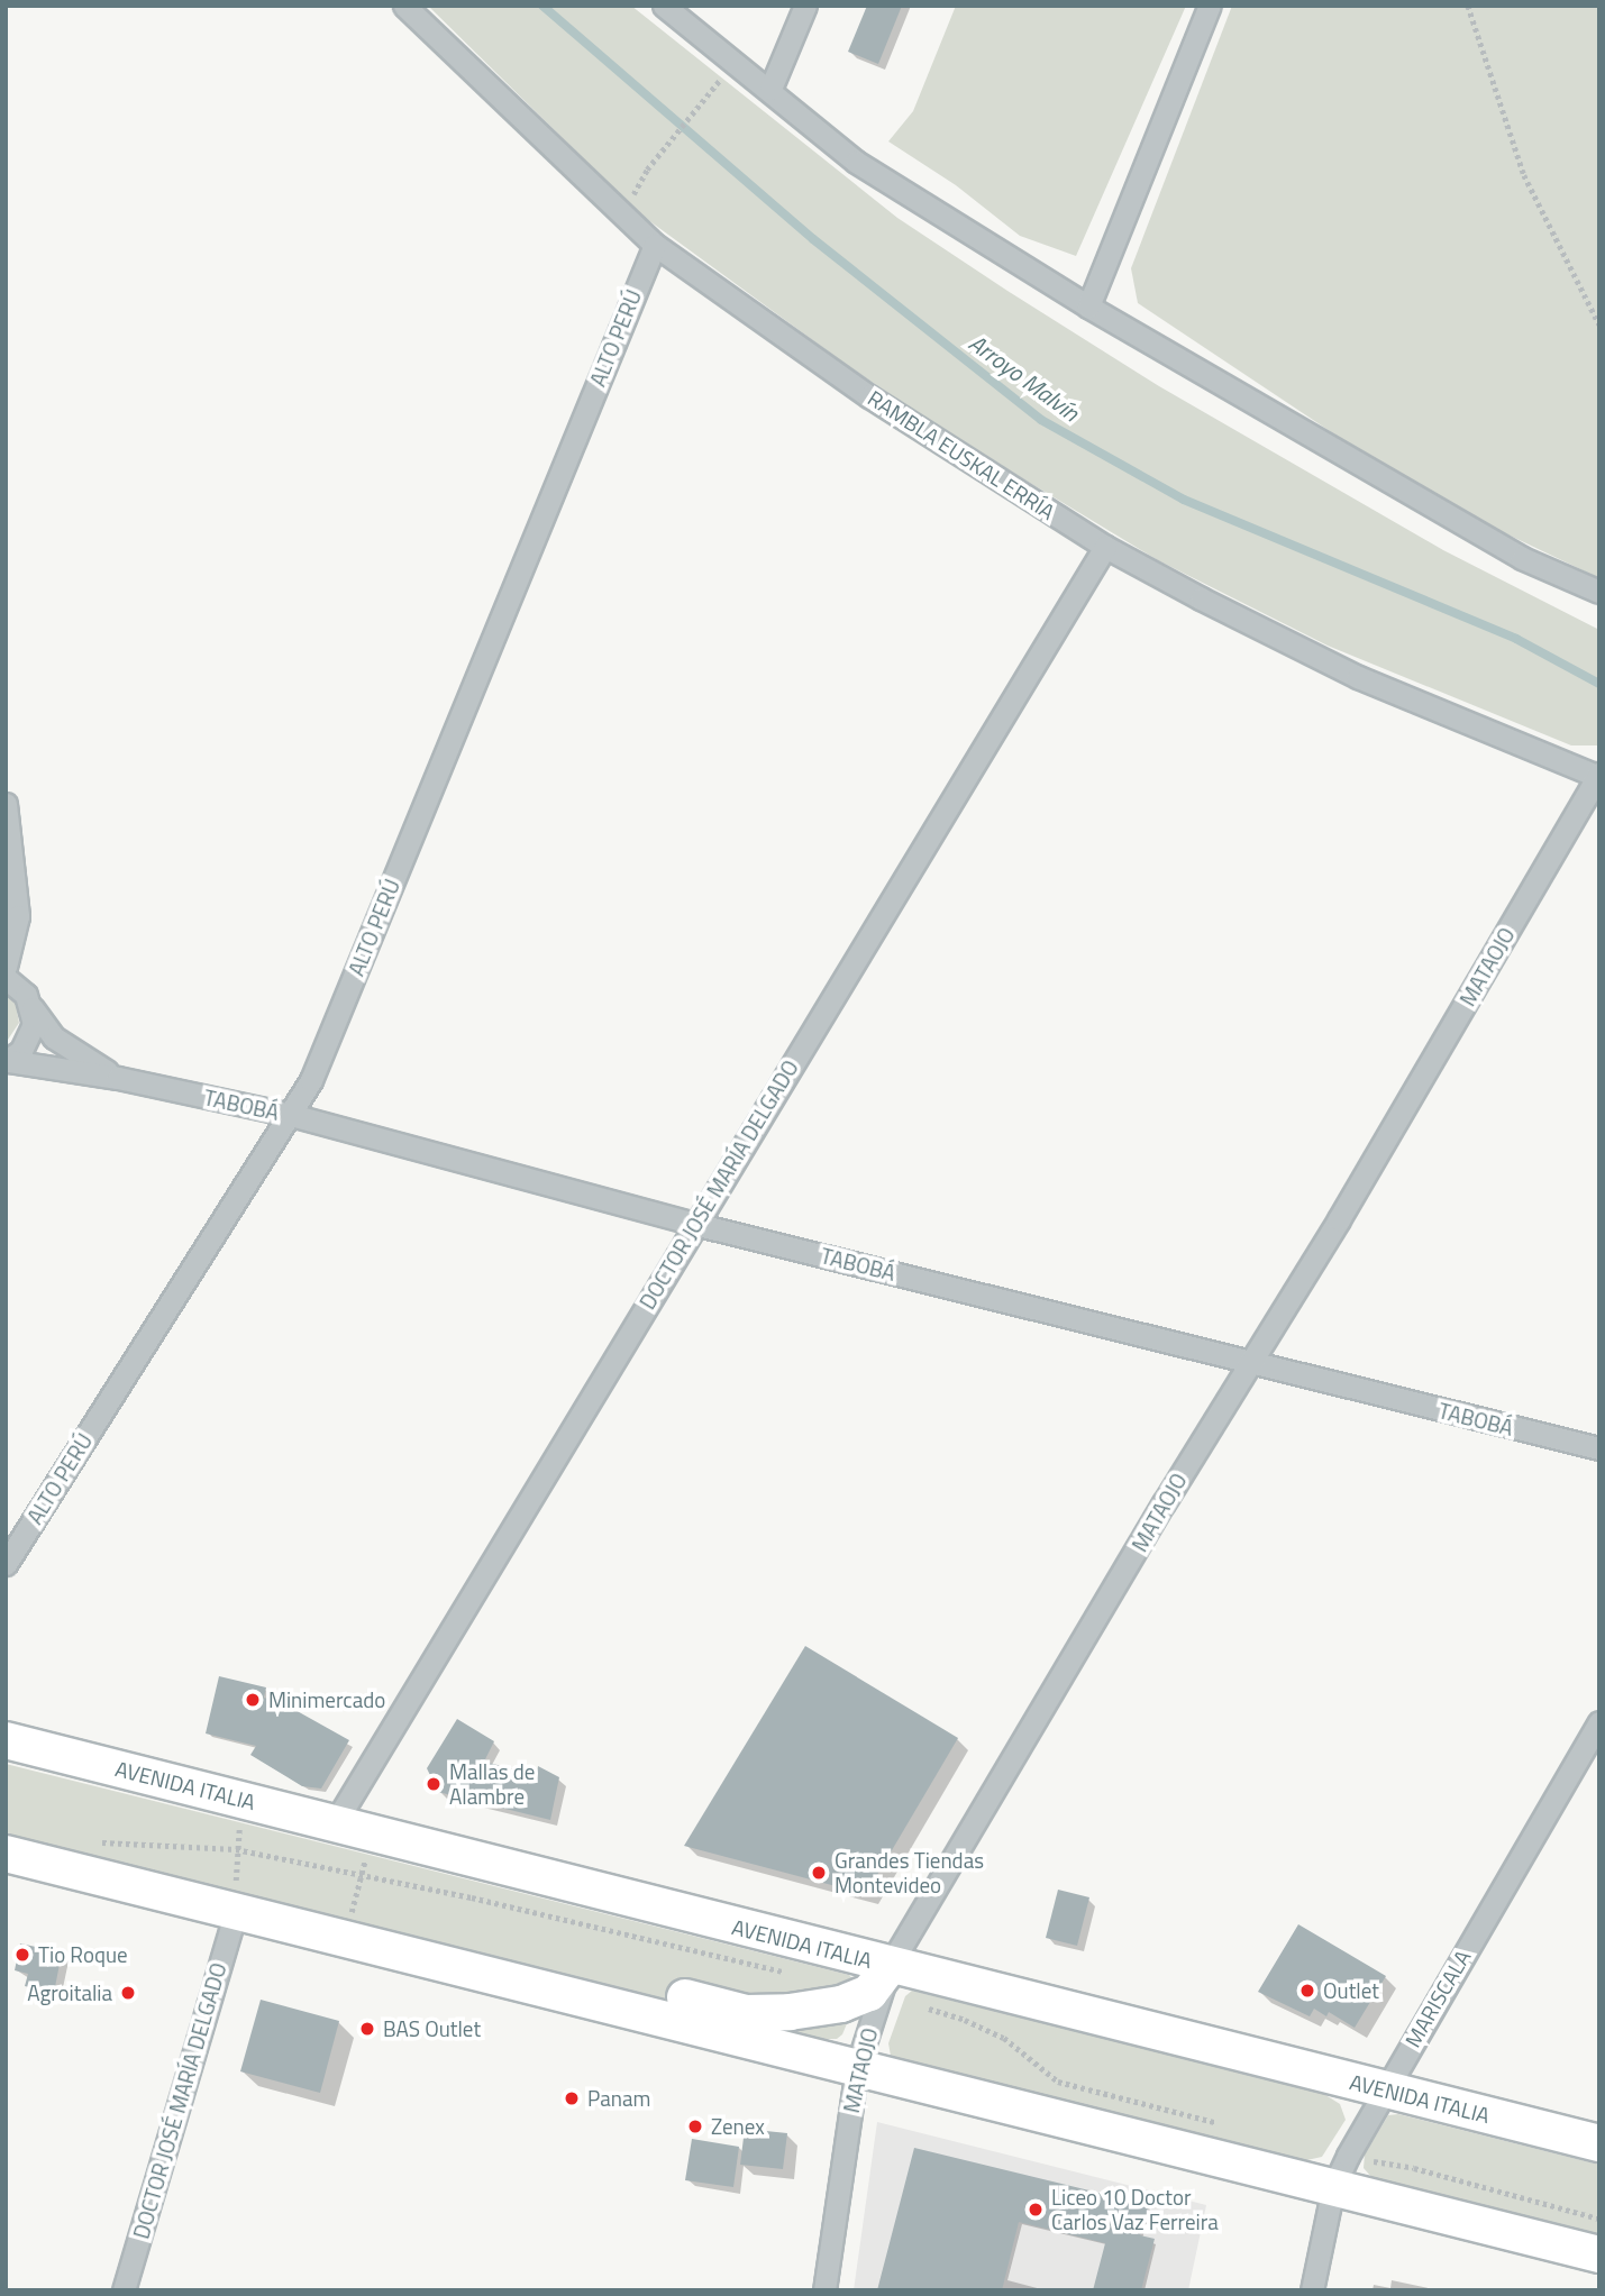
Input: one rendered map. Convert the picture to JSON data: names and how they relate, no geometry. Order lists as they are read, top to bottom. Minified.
{"streets":{"main road":["AVENIDA ITALIA"],"street":["ALTO PERÚ","RAMBLA EUSKAL ERRÍA","MATAOJO","TABOBÁ","DOCTOR JOSÉ MARÍA DELGADO","MARISCALA"]},"crossings":[["ALTO PERÚ","RAMBLA EUSKAL ERRÍA"],["ALTO PERÚ","TABOBÁ"],["RAMBLA EUSKAL ERRÍA","MATAOJO"],["RAMBLA EUSKAL ERRÍA","DOCTOR JOSÉ MARÍA DELGADO"],["MATAOJO","TABOBÁ"],["MATAOJO","AVENIDA ITALIA"],["TABOBÁ","DOCTOR JOSÉ MARÍA DELGADO"],["DOCTOR JOSÉ MARÍA DELGADO","AVENIDA ITALIA"],["AVENIDA ITALIA","MARISCALA"]],"water":["Arroyo Malvín"],"places":["Minimercado","Mallas de Alambre","Grandes Tiendas Montevideo","Tio Roque","Outlet","Agroitalia","BAS Outlet","Panam","Zenex","Liceo 10 Doctor Carlos Vaz Ferreira"]}
